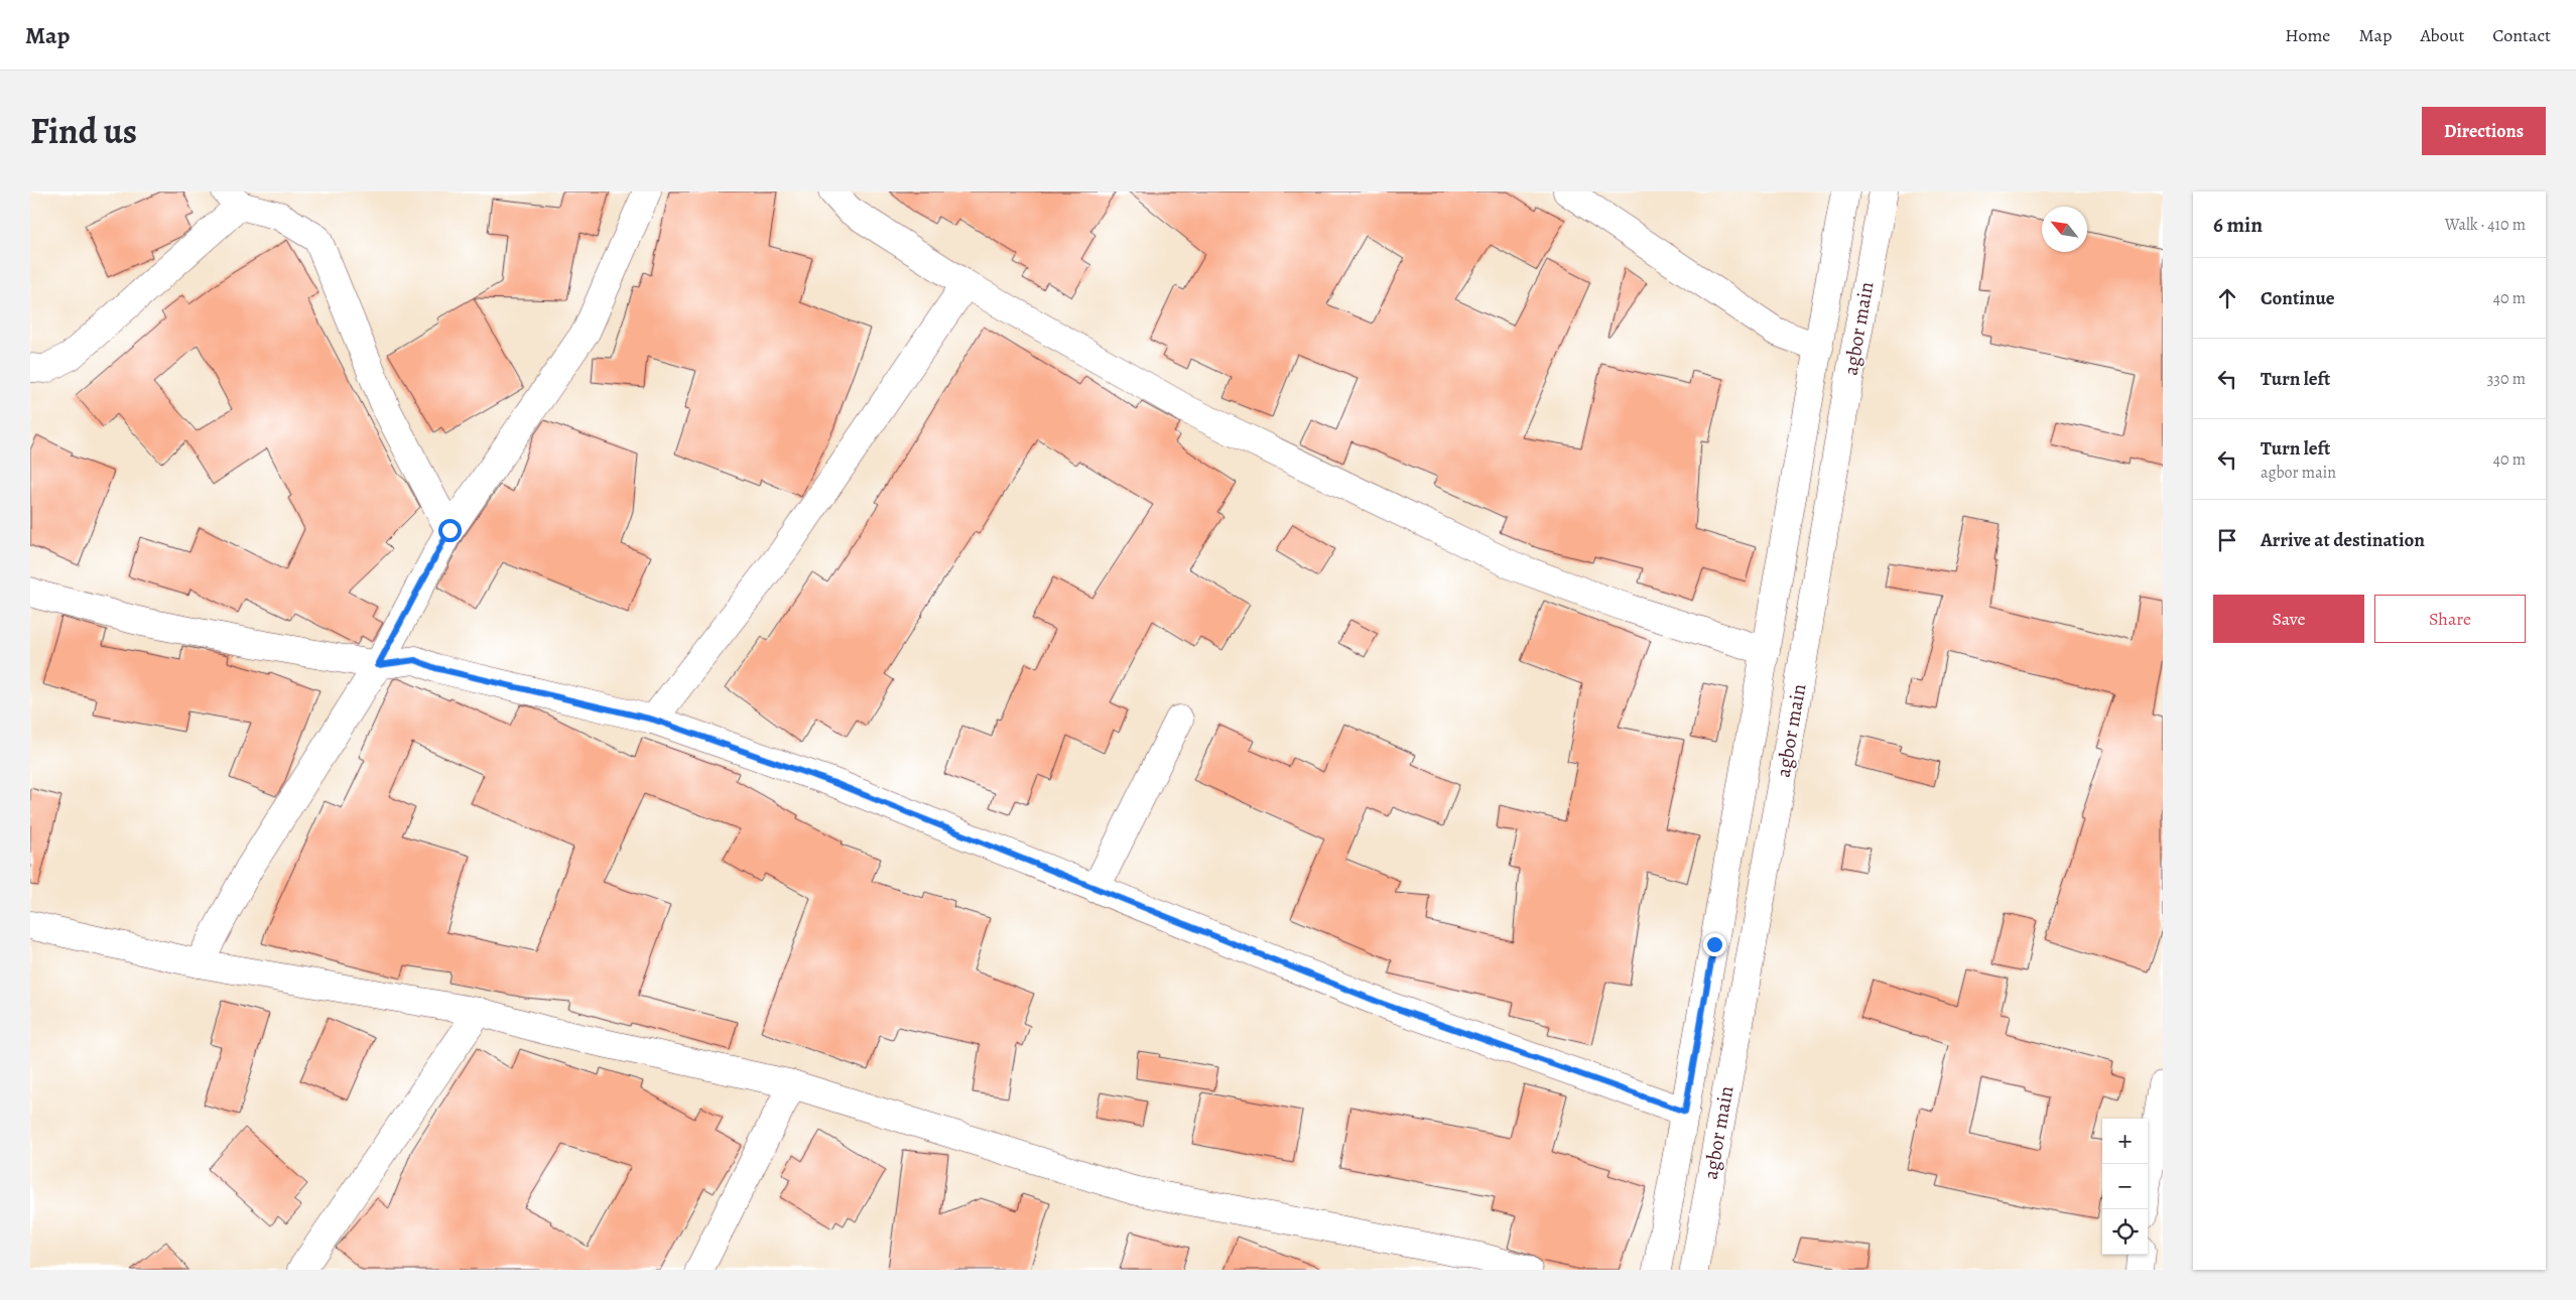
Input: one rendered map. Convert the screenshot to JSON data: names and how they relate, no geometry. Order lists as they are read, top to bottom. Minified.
{"streets":{"street":["agbor main"]},"north":"top left","page":{"header":"Map","nav":["Home","Map","About","Contact"],"title":"Find us","buttons":["Directions",["Save","Share"]],"heading":["6 min","Walk · 410 m"],"list":[["Continue","40 m"],["Turn left","330 m"],["Turn left","agbor main","40 m"],"Arrive at destination"],"map_buttons":["+","−"]}}
